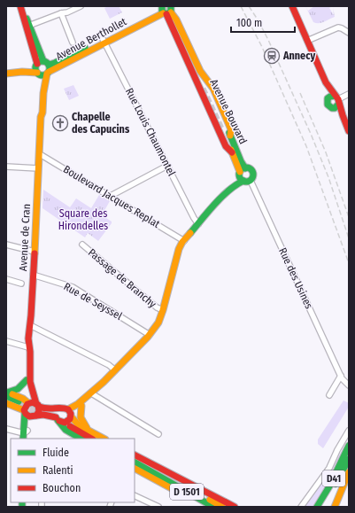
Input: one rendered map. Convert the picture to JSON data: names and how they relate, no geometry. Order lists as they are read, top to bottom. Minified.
{"streets":{"main road":["Avenue Berthollet","Avenue Bouvard","Avenue de Cran","D41","D 1501"],"street":["Rue Louis Chaumontel","Boulevard Jacques Replat","Passage de Branchy","Rue des Usines","Rue de Seyssel"]},"crossings":[["Avenue Berthollet","Rue Louis Chaumontel"],["Avenue Berthollet","Avenue de Cran"],["Avenue Bouvard","Rue des Usines"],["Boulevard Jacques Replat","Avenue de Cran"],["Avenue de Cran","Rue de Seyssel"]],"parks":["Square des Hirondelles"],"places":{"station":["Annecy"],"church":["Chapelle des Capucins"]},"legend":["Fluide","Ralenti","Bouchon"],"scale_bar":"100 m"}
